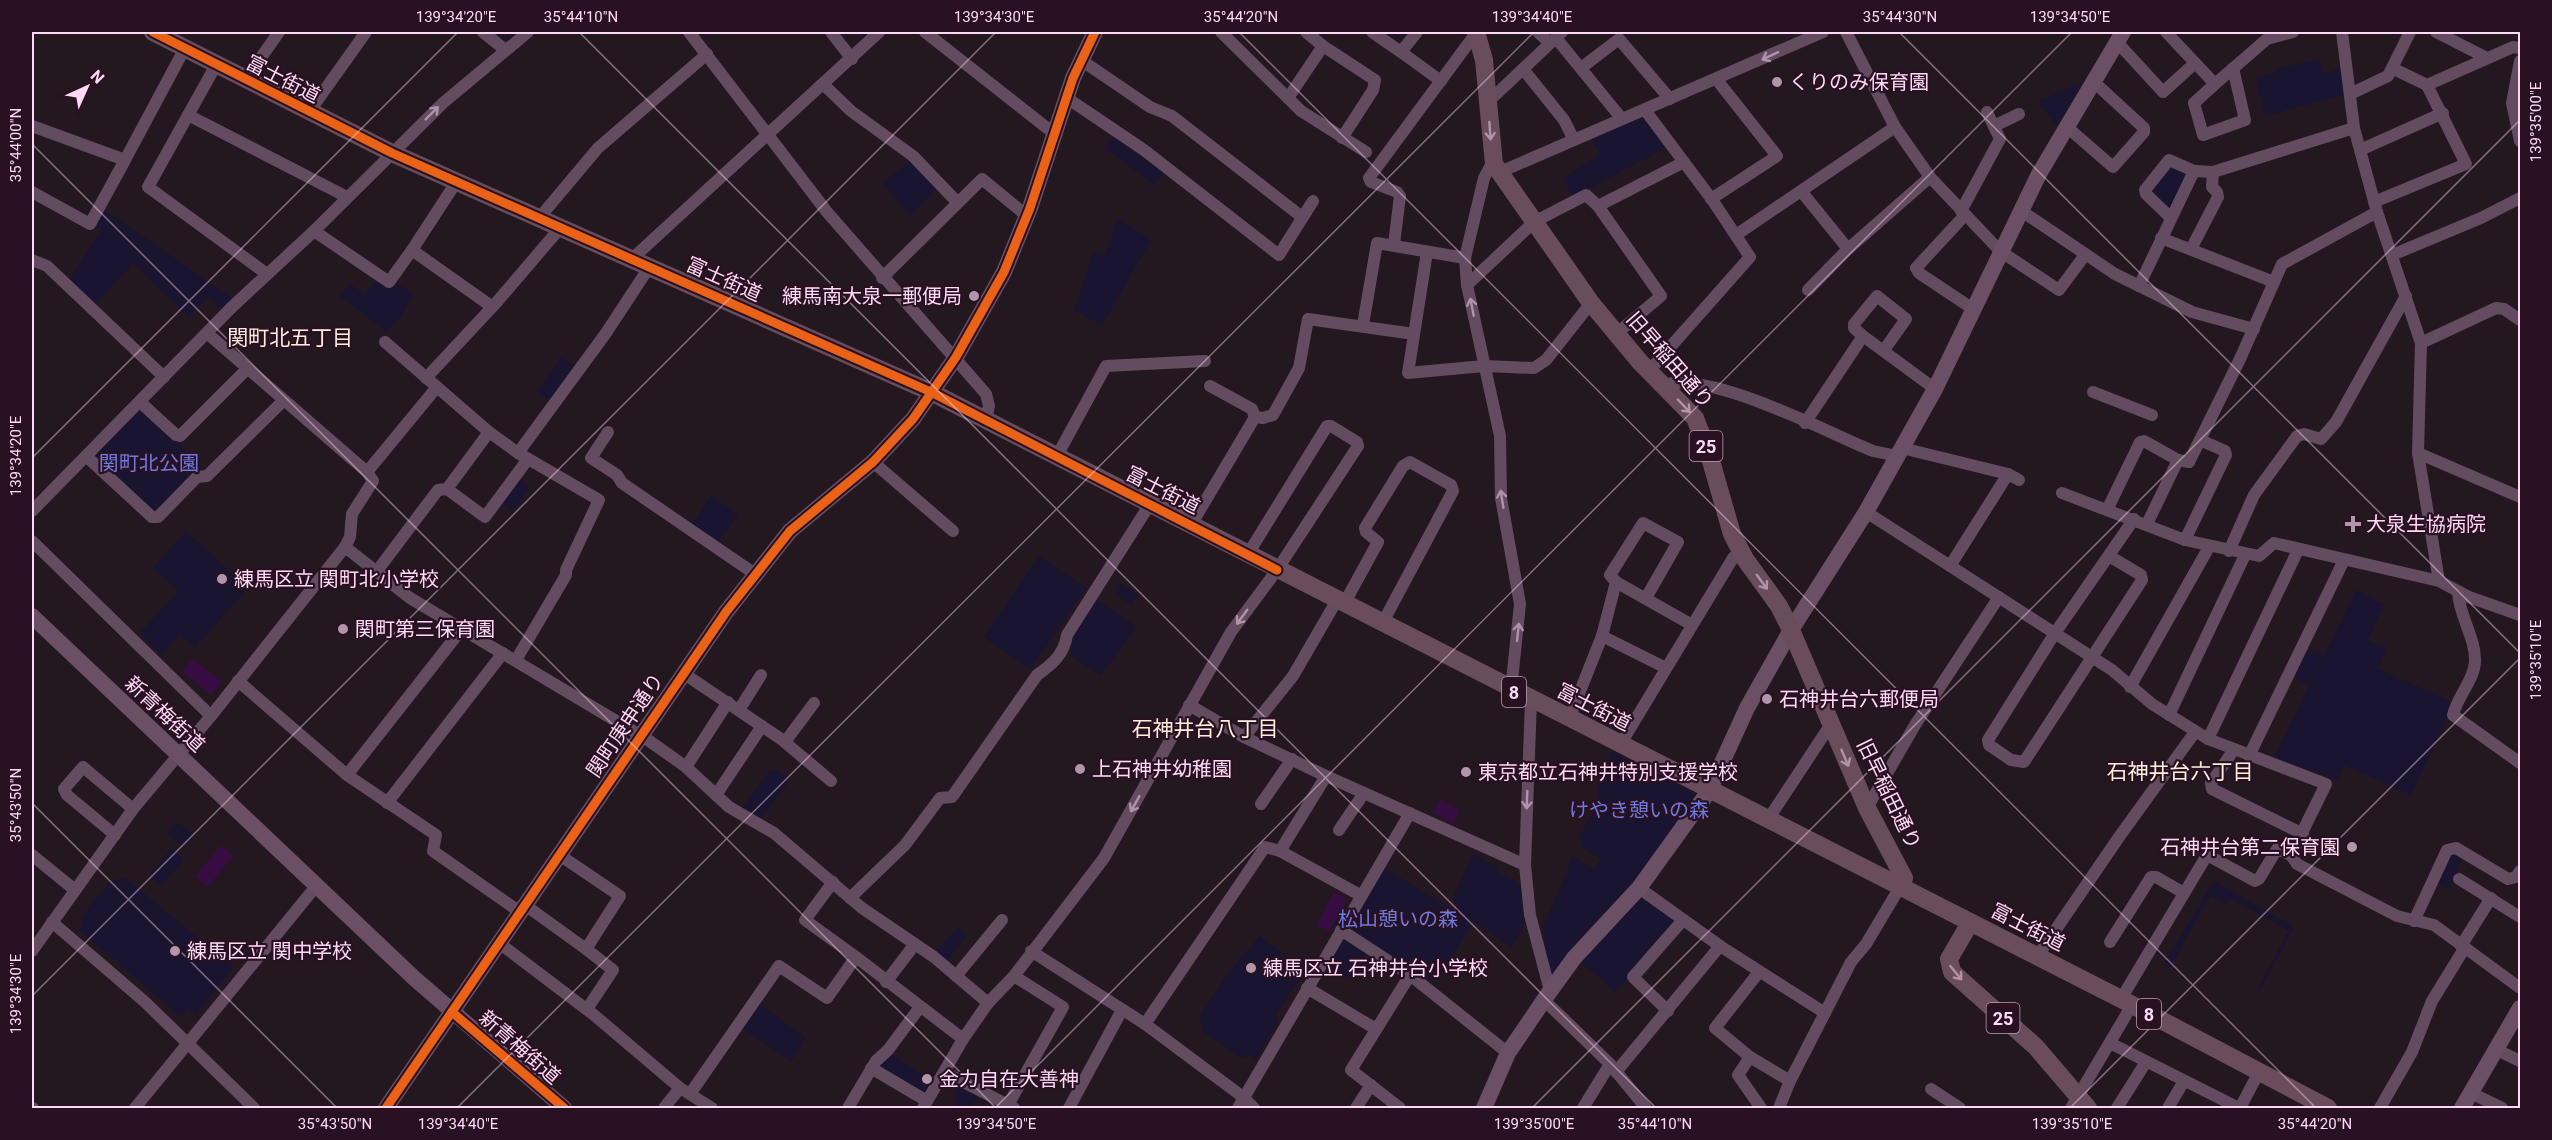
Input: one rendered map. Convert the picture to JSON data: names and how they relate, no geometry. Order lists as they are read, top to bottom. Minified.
{"streets":{"main road":["富士街道","旧早稲田通り","25","8"],"street":["新青梅街道","関町庚申通り"]},"crossings":[["富士街道","旧早稲田通り"],["富士街道","25"],["富士街道","関町庚申通り"],["新青梅街道","関町庚申通り"]],"one_way":["旧早稲田通り"],"districts":["関町北五丁目","石神井台八丁目","石神井台六丁目"],"parks":["関町北公園","けやき憩いの森","松山憩いの森"],"places":{"other":["くりのみ保育園","練馬南大泉一郵便局","練馬区立 関町北小学校","関町第三保育園","石神井台六郵便局","上石神井幼稚園","東京都立石神井特別支援学校","石神井台第二保育園","練馬区立 関中学校","練馬区立 石神井台小学校","金力自在大善神"],"health":["大泉生協病院"]},"north":"top right","coordinates":["139°34'20\"E","35°44'10\"N","139°34'30\"E","35°44'20\"N","139°34'40\"E","35°44'30\"N","139°34'50\"E","139°35'00\"E","35°44'00\"N","139°35'10\"E","35°43'50\"N"]}
